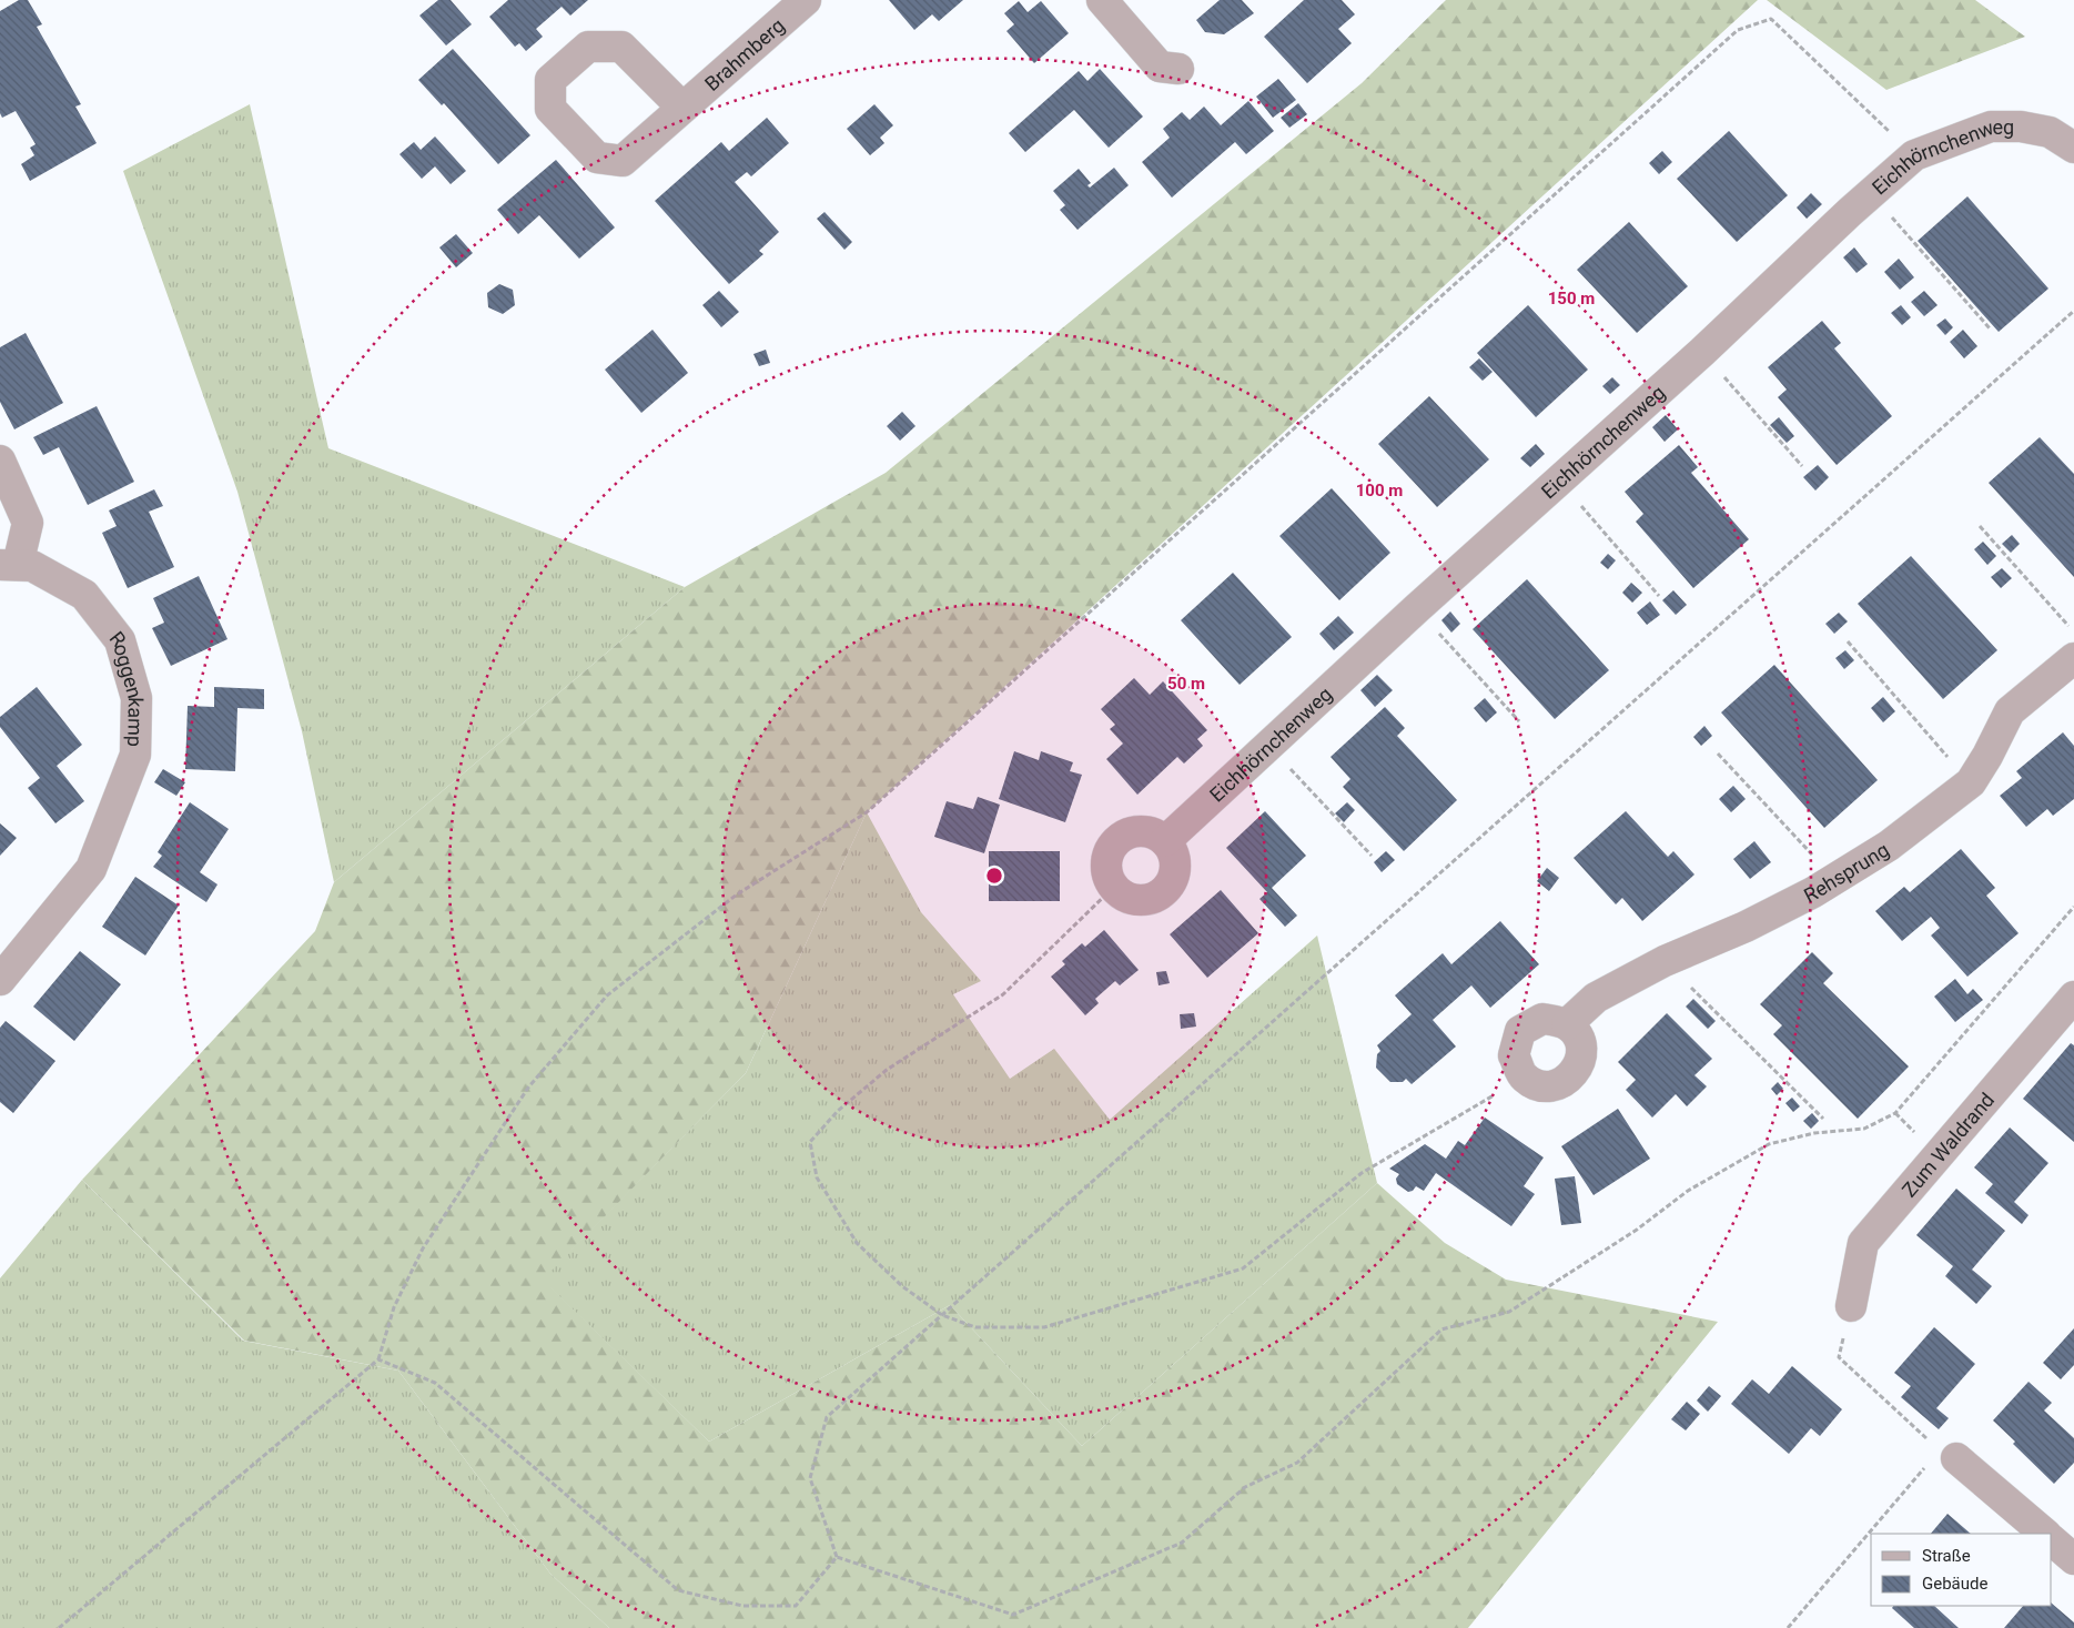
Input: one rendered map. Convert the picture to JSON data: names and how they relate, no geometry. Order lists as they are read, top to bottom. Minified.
{"streets":{"street":["Brahmberg","Eichhörnchenweg","Roggenkamp","Rehsprung","Zum Waldrand"]},"legend":["Straße","Gebäude"],"rings":["150 m","100 m","50 m"]}
